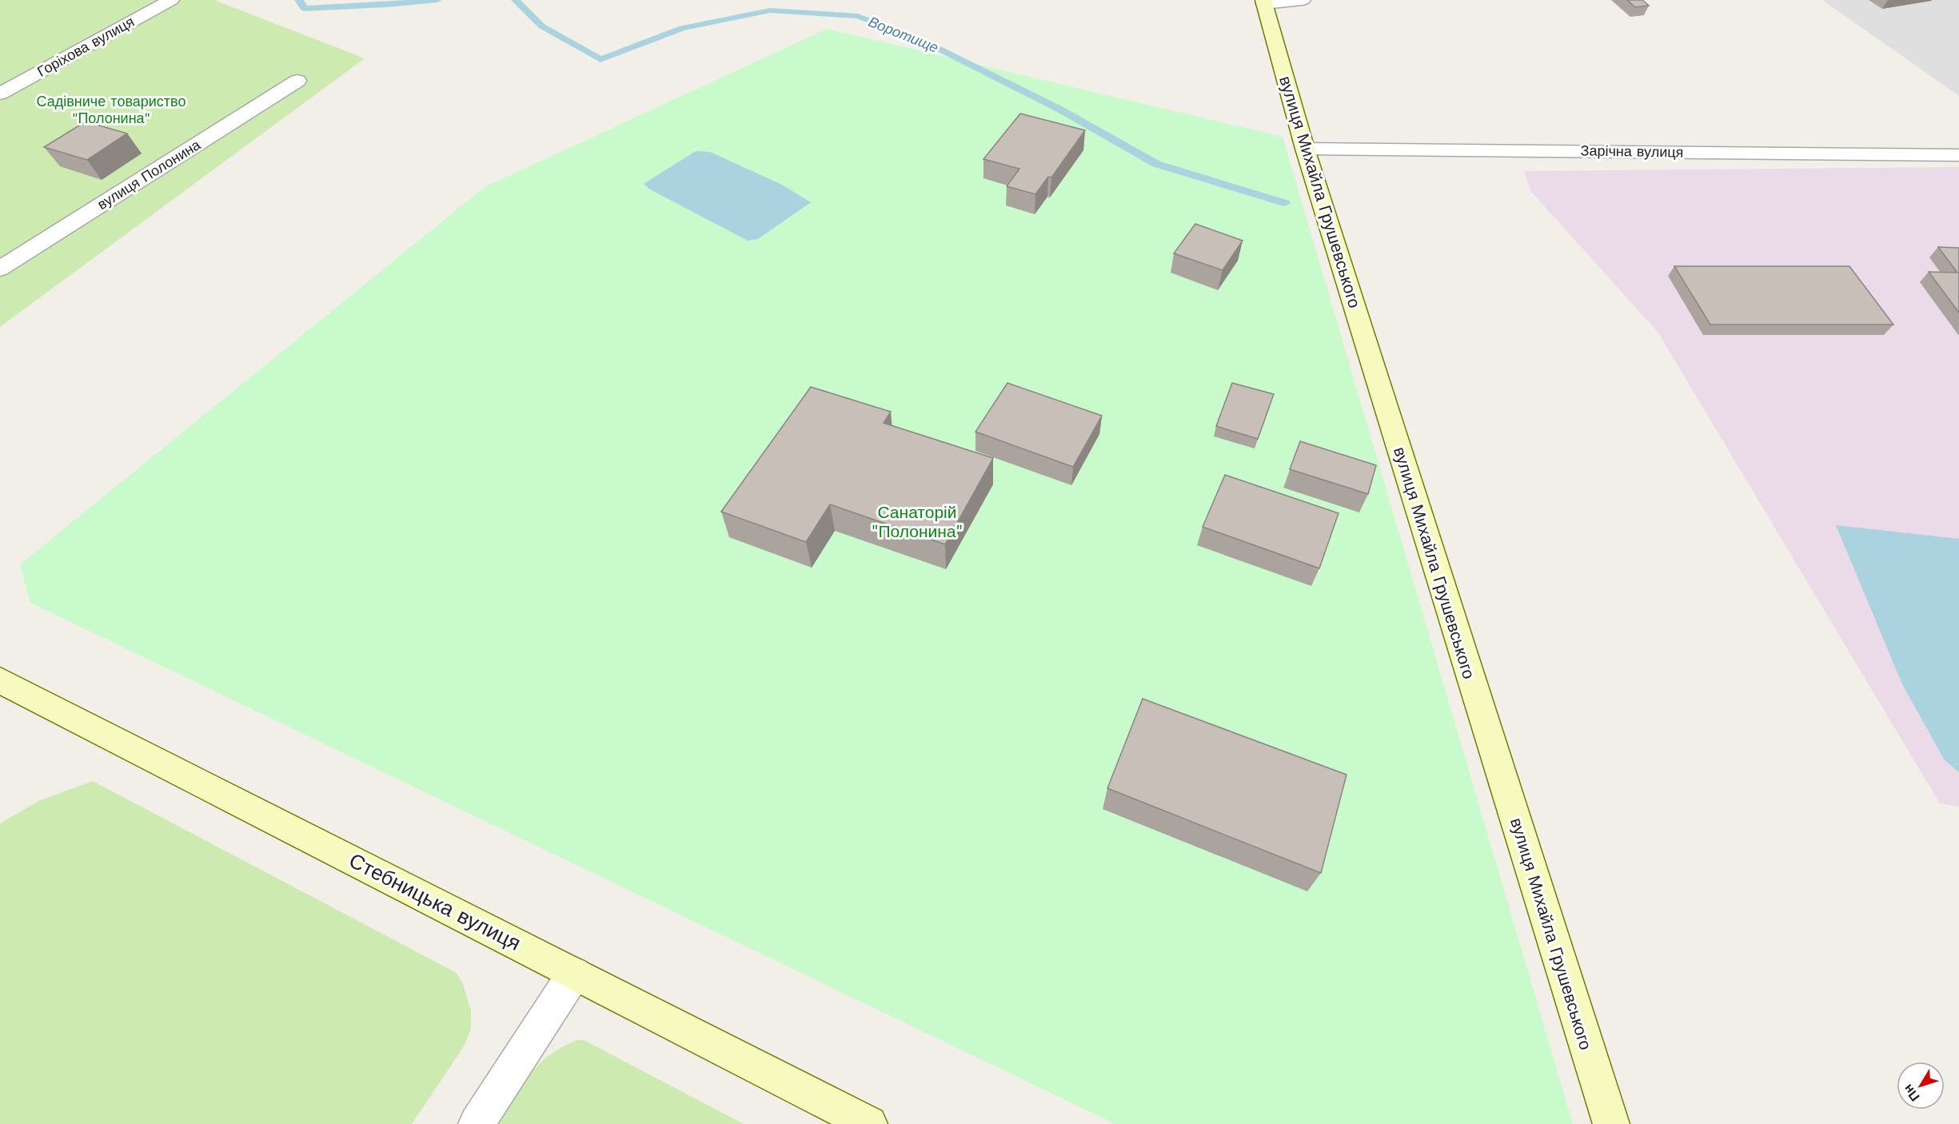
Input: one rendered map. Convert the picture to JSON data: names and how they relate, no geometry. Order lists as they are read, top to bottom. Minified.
{"streets":{"street":["Горіхова вулиця","Зарічна вулиця","вулиця Полонина","вулиця Михайла Грушевського","Стебницька вулиця"]},"crossings":[["Зарічна вулиця","вулиця Михайла Грушевського"]],"water":["Воротище"],"parks":["Садівниче товариство \"Полонина\"","Санаторій \"Полонина\""],"north":"bottom left"}
